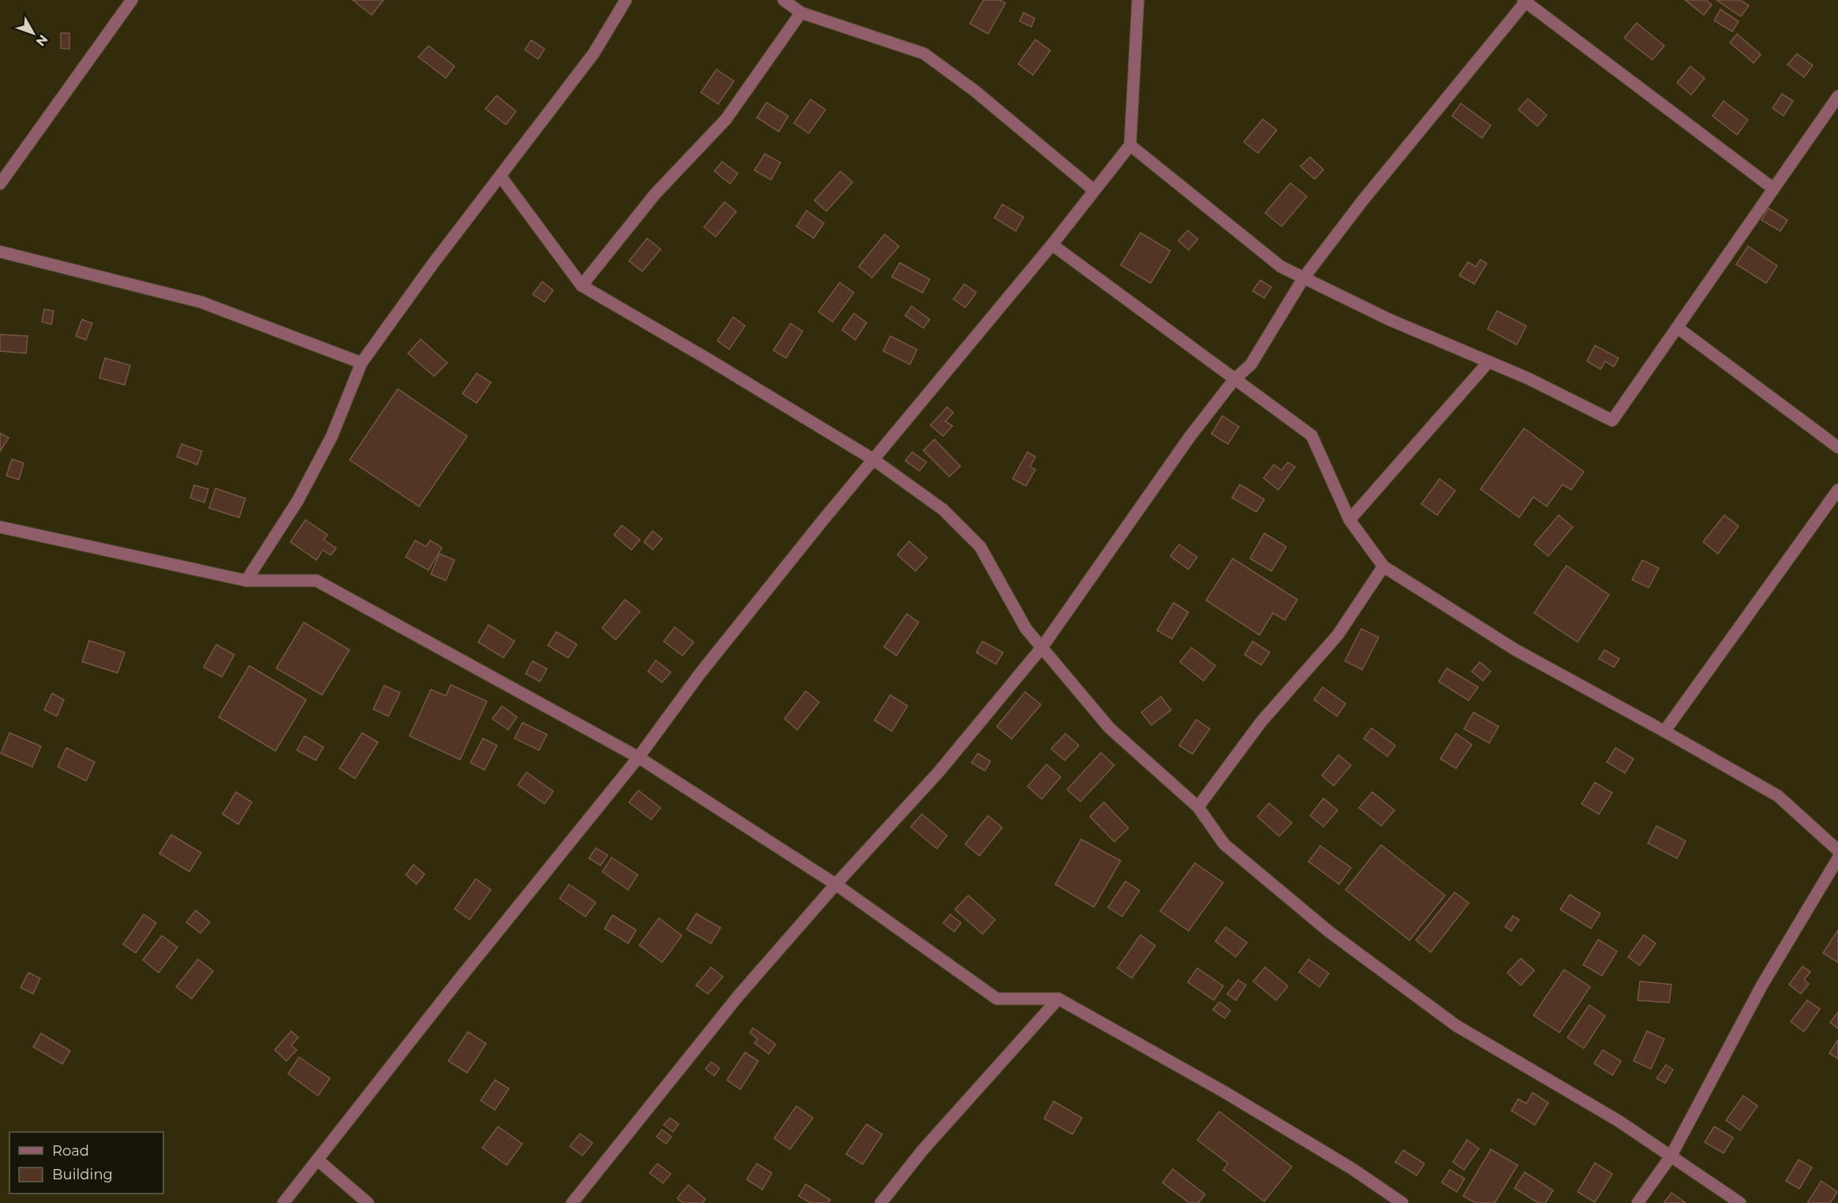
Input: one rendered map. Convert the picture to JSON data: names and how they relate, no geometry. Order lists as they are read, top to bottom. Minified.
{"legend":["Road","Building"],"north":"bottom right"}
